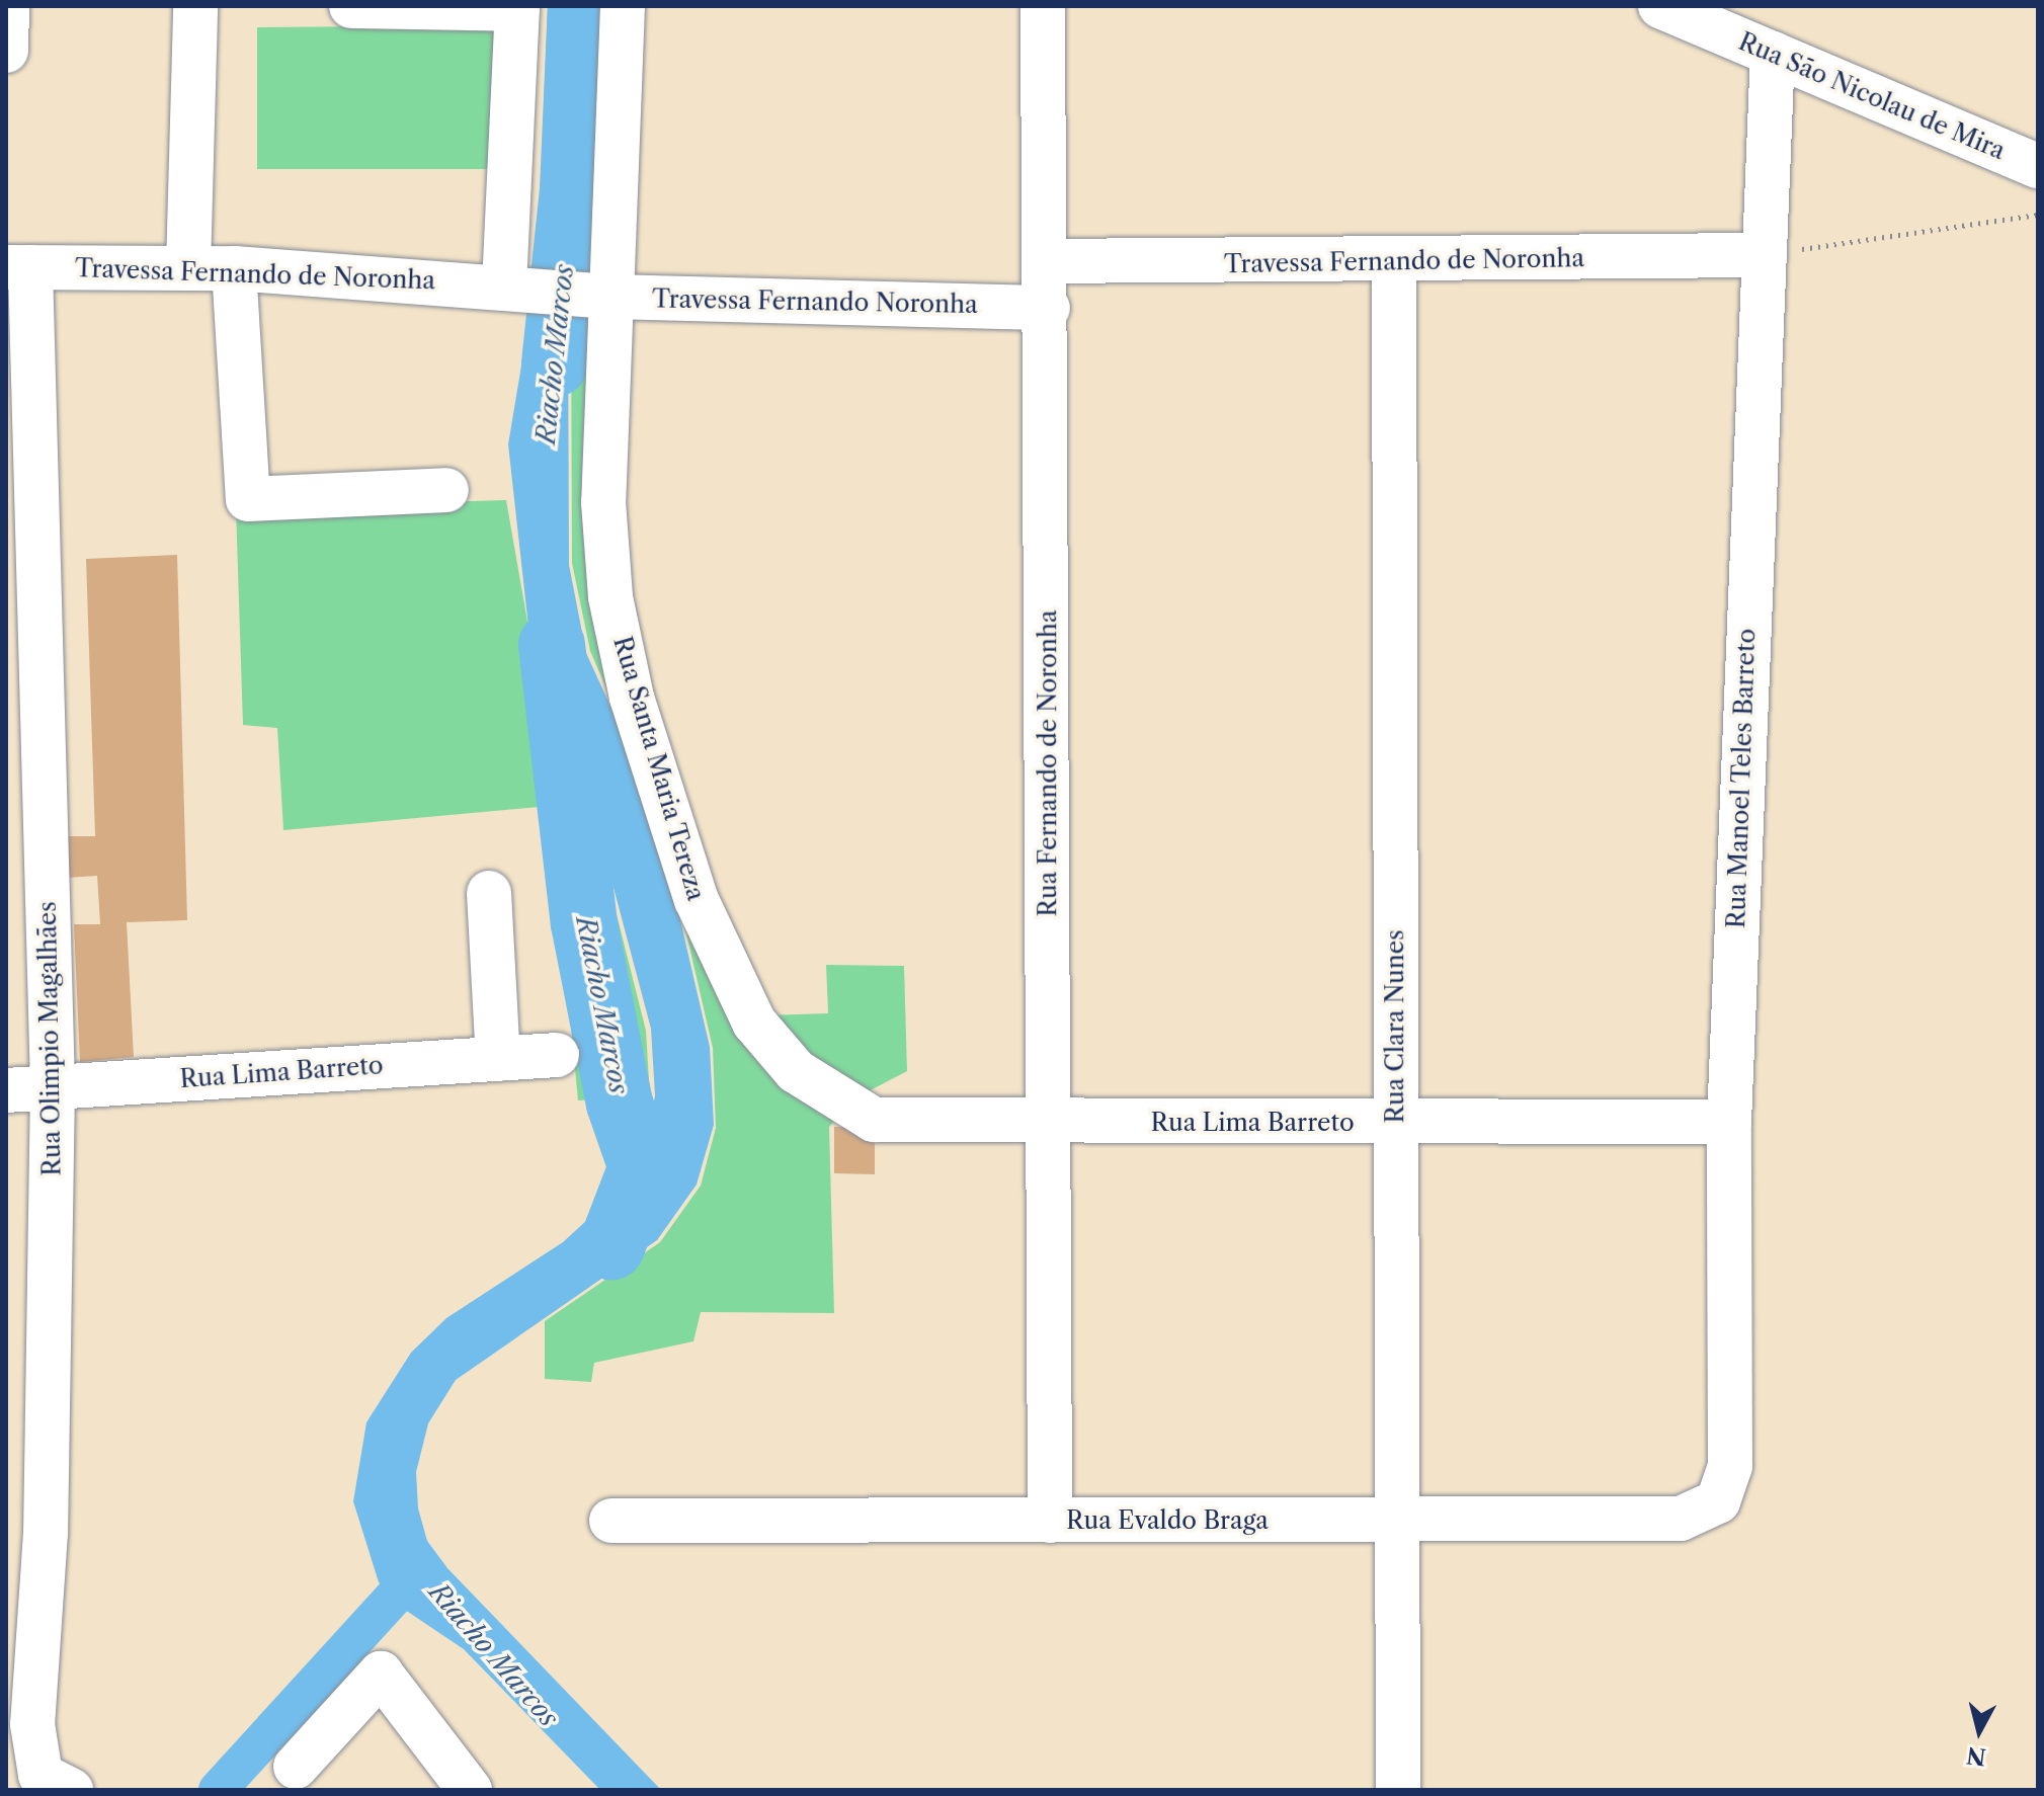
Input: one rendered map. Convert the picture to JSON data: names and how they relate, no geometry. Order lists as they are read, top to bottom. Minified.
{"streets":{"street":["Rua São Nicolau de Mira","Travessa Fernando de Noronha","Travessa Fernando Noronha","Rua Fernando de Noronha","Rua Santa Maria Tereza","Rua Manoel Teles Barreto","Rua Clara Nunes","Rua Olimpio Magalhães","Rua Lima Barreto","Rua Evaldo Braga"]},"crossings":[["Rua São Nicolau de Mira","Rua Manoel Teles Barreto"],["Travessa Fernando de Noronha","Travessa Fernando Noronha"],["Travessa Fernando de Noronha","Rua Fernando de Noronha"],["Travessa Fernando de Noronha","Rua Santa Maria Tereza"],["Travessa Fernando de Noronha","Rua Manoel Teles Barreto"],["Travessa Fernando de Noronha","Rua Clara Nunes"],["Travessa Fernando de Noronha","Rua Olimpio Magalhães"],["Travessa Fernando Noronha","Rua Fernando de Noronha"],["Travessa Fernando Noronha","Rua Santa Maria Tereza"],["Rua Fernando de Noronha","Rua Lima Barreto"],["Rua Fernando de Noronha","Rua Evaldo Braga"],["Rua Santa Maria Tereza","Rua Lima Barreto"],["Rua Manoel Teles Barreto","Rua Lima Barreto"],["Rua Manoel Teles Barreto","Rua Evaldo Braga"],["Rua Clara Nunes","Rua Lima Barreto"],["Rua Clara Nunes","Rua Evaldo Braga"],["Rua Olimpio Magalhães","Rua Lima Barreto"]],"water":["Riacho Marcos"],"north":"bottom"}
